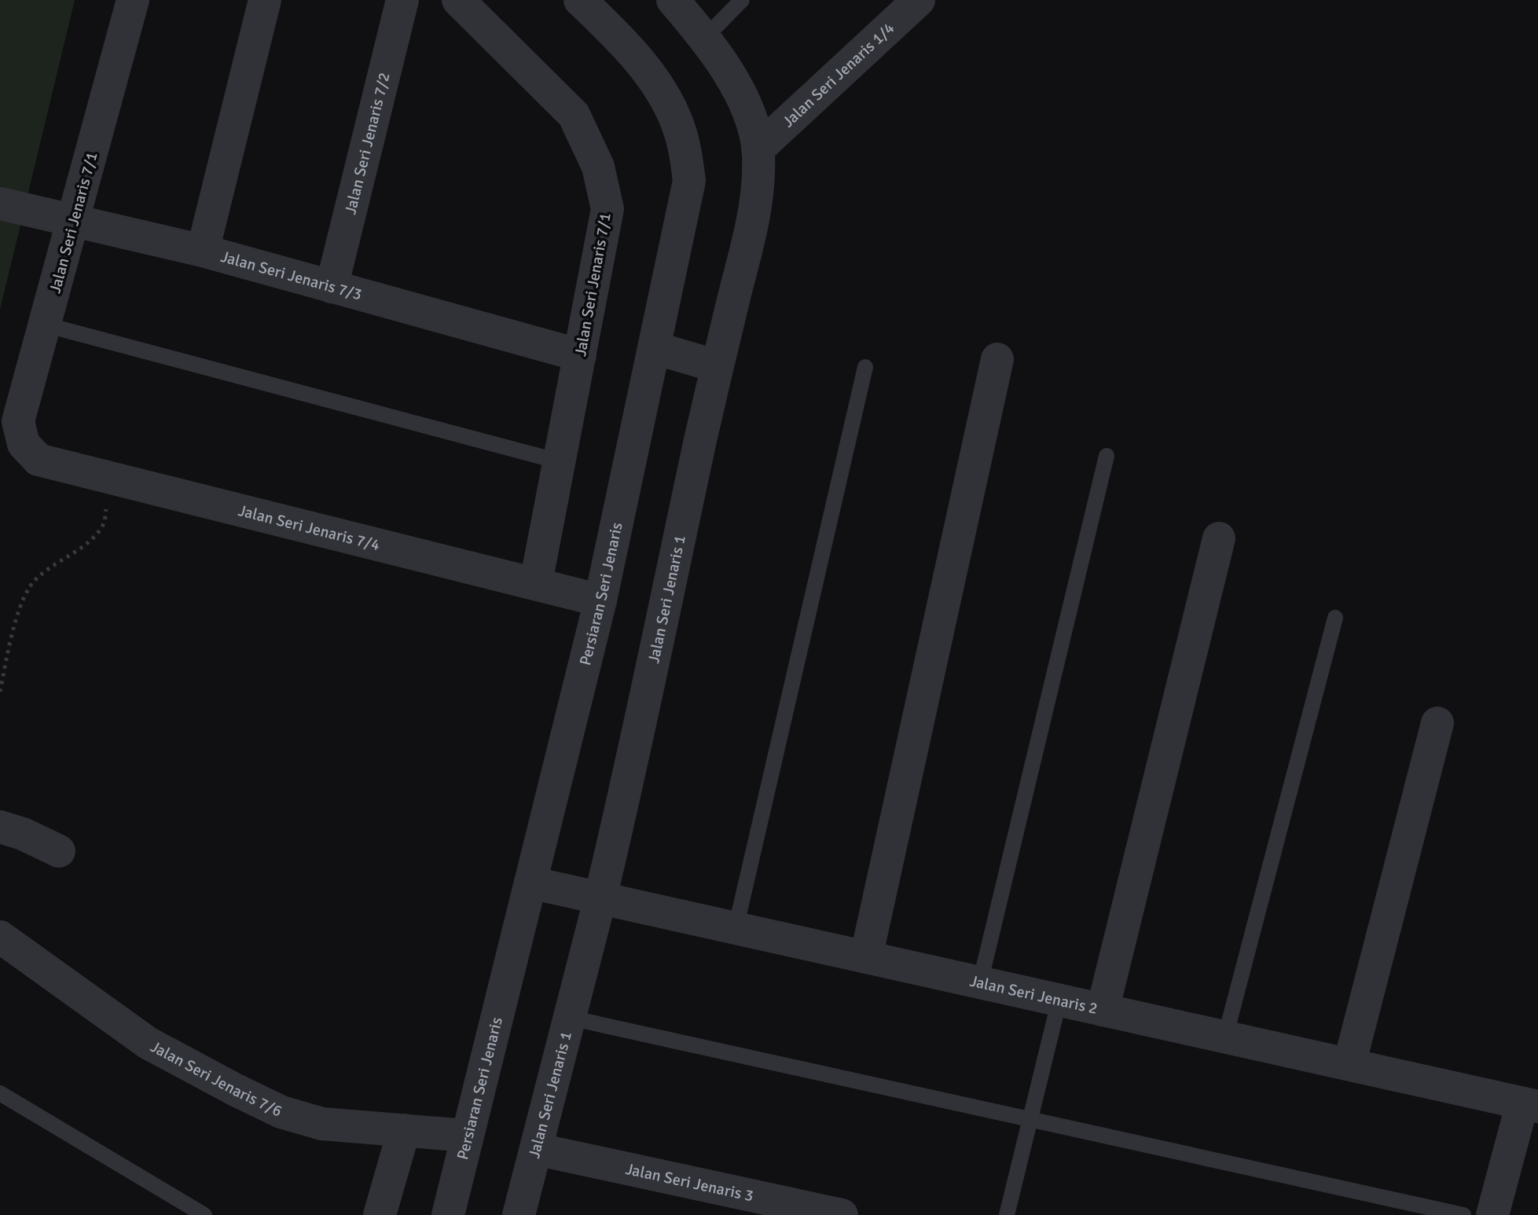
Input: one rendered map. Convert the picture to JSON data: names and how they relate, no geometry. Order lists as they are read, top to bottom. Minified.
{"streets":{"street":["Jalan Seri Jenaris 1/4","Jalan Seri Jenaris 7/2","Jalan Seri Jenaris 7/1","Jalan Seri Jenaris 7/3","Jalan Seri Jenaris 7/4","Persiaran Seri Jenaris","Jalan Seri Jenaris 1","Jalan Seri Jenaris 2","Jalan Seri Jenaris 7/6","Jalan Seri Jenaris 3"]},"crossings":[["Jalan Seri Jenaris 1/4","Jalan Seri Jenaris 1"],["Jalan Seri Jenaris 7/2","Jalan Seri Jenaris 7/3"],["Jalan Seri Jenaris 7/1","Jalan Seri Jenaris 7/3"],["Jalan Seri Jenaris 7/1","Jalan Seri Jenaris 7/4"],["Jalan Seri Jenaris 7/4","Persiaran Seri Jenaris"],["Persiaran Seri Jenaris","Jalan Seri Jenaris 2"],["Persiaran Seri Jenaris","Jalan Seri Jenaris 7/6"],["Jalan Seri Jenaris 1","Jalan Seri Jenaris 2"],["Jalan Seri Jenaris 1","Jalan Seri Jenaris 3"]]}
